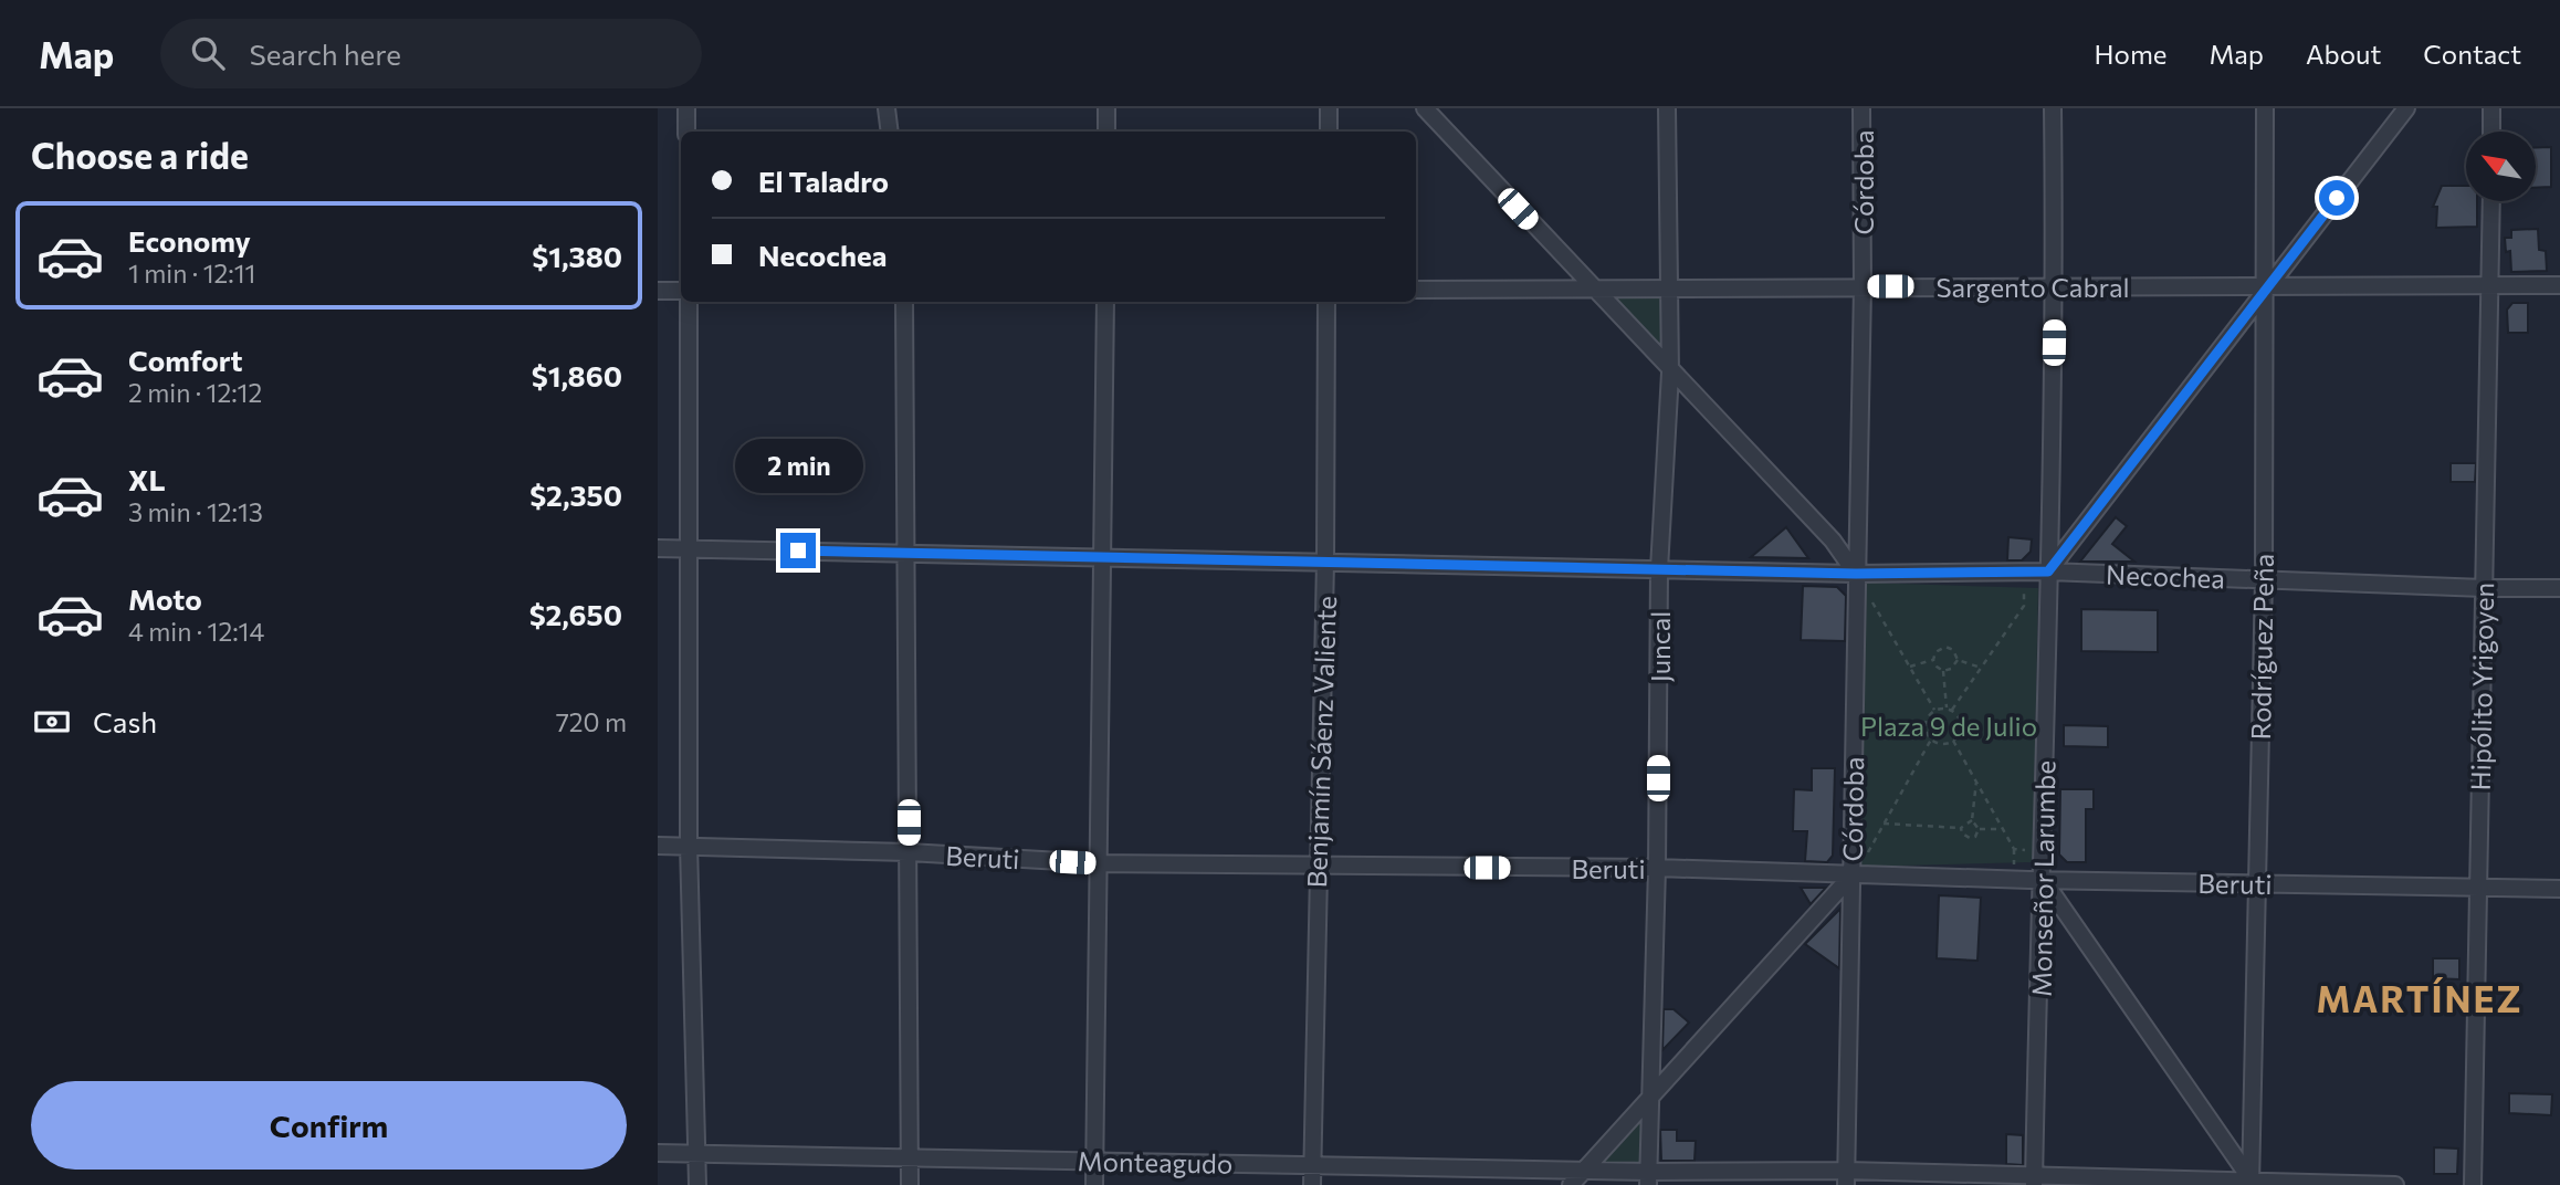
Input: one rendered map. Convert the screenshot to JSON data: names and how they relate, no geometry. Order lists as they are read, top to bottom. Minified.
{"streets":{"street":["Córdoba","Sargento Cabral","Necochea","Juncal","Rodríguez Peña","Hipólito Yrigoyen","Benjamín Sáenz Valiente","Beruti","Monseñor Larumbe","Monteagudo"]},"crossings":[["Córdoba","Sargento Cabral"],["Córdoba","Necochea"],["Córdoba","Beruti"],["Córdoba","Monteagudo"],["Sargento Cabral","Juncal"],["Sargento Cabral","Rodríguez Peña"],["Sargento Cabral","Hipólito Yrigoyen"],["Sargento Cabral","Monseñor Larumbe"],["Necochea","Juncal"],["Necochea","Rodríguez Peña"],["Necochea","Hipólito Yrigoyen"],["Necochea","Benjamín Sáenz Valiente"],["Necochea","Monseñor Larumbe"],["Juncal","Beruti"],["Juncal","Monteagudo"],["Rodríguez Peña","Beruti"],["Rodríguez Peña","Monteagudo"],["Hipólito Yrigoyen","Beruti"],["Benjamín Sáenz Valiente","Beruti"],["Benjamín Sáenz Valiente","Monteagudo"],["Beruti","Monseñor Larumbe"],["Monseñor Larumbe","Monteagudo"]],"districts":["MARTÍNEZ"],"parks":["Plaza 9 de Julio"],"north":"top left","page":{"header":"Map","search":"Search here","nav":["Home","Map","About","Contact"],"heading":"Choose a ride","banner":["El Taladro","Necochea"],"list":[{"name":"Economy","note":"1 min · 12:11","value":"$1,380"},{"name":"Comfort","note":"2 min · 12:12","value":"$1,860"},{"name":"XL","note":"3 min · 12:13","value":"$2,350"},{"name":"Moto","note":"4 min · 12:14","value":"$2,650"}],"bubble":"2 min","pay":["Cash","720 m"],"buttons":"Confirm"}}
